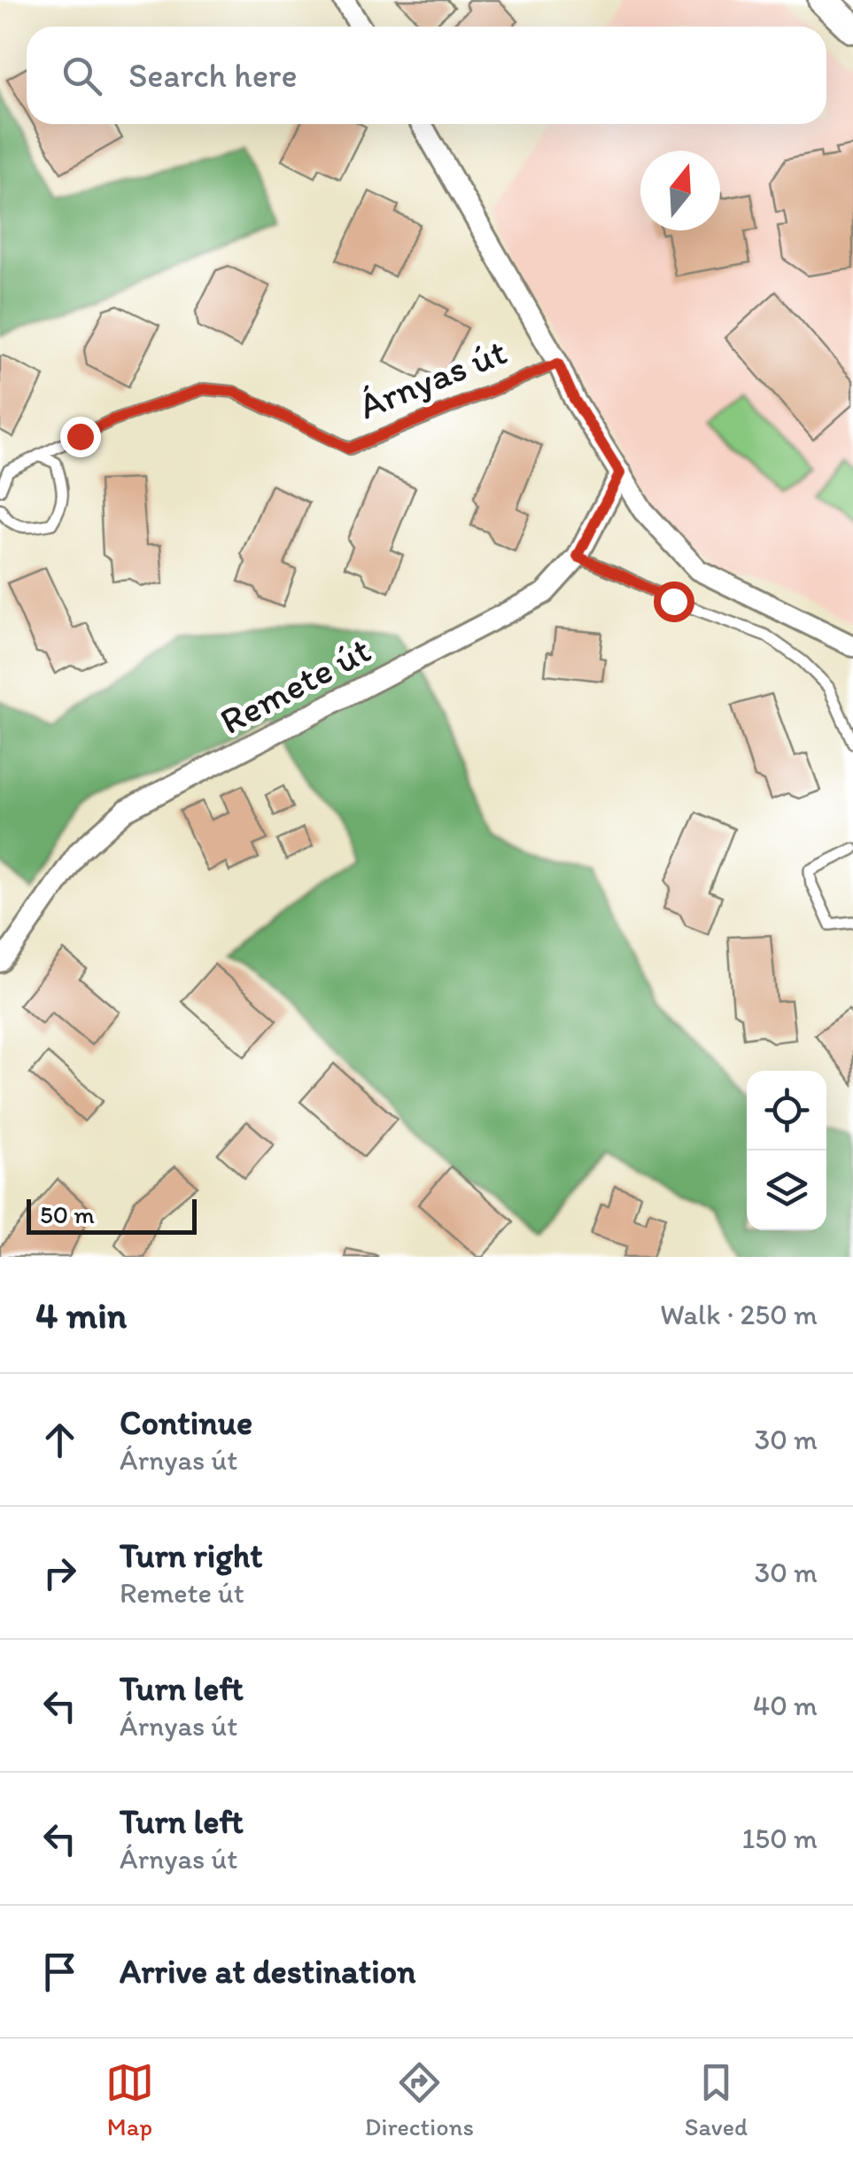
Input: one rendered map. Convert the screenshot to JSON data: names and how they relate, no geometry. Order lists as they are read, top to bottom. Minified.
{"streets":{"street":["Árnyas út","Remete út"]},"crossings":[["Árnyas út","Remete út"]],"scale_bar":"50 m","north":"top","page":{"search":"Search here","scale":"50 m","heading":["4 min","Walk · 250 m"],"list":[["Continue","Árnyas út","30 m"],["Turn right","Remete út","30 m"],["Turn left","Árnyas út","40 m"],["Turn left","Árnyas út","150 m"],"Arrive at destination"],"nav":["Map","Directions","Saved"]}}
